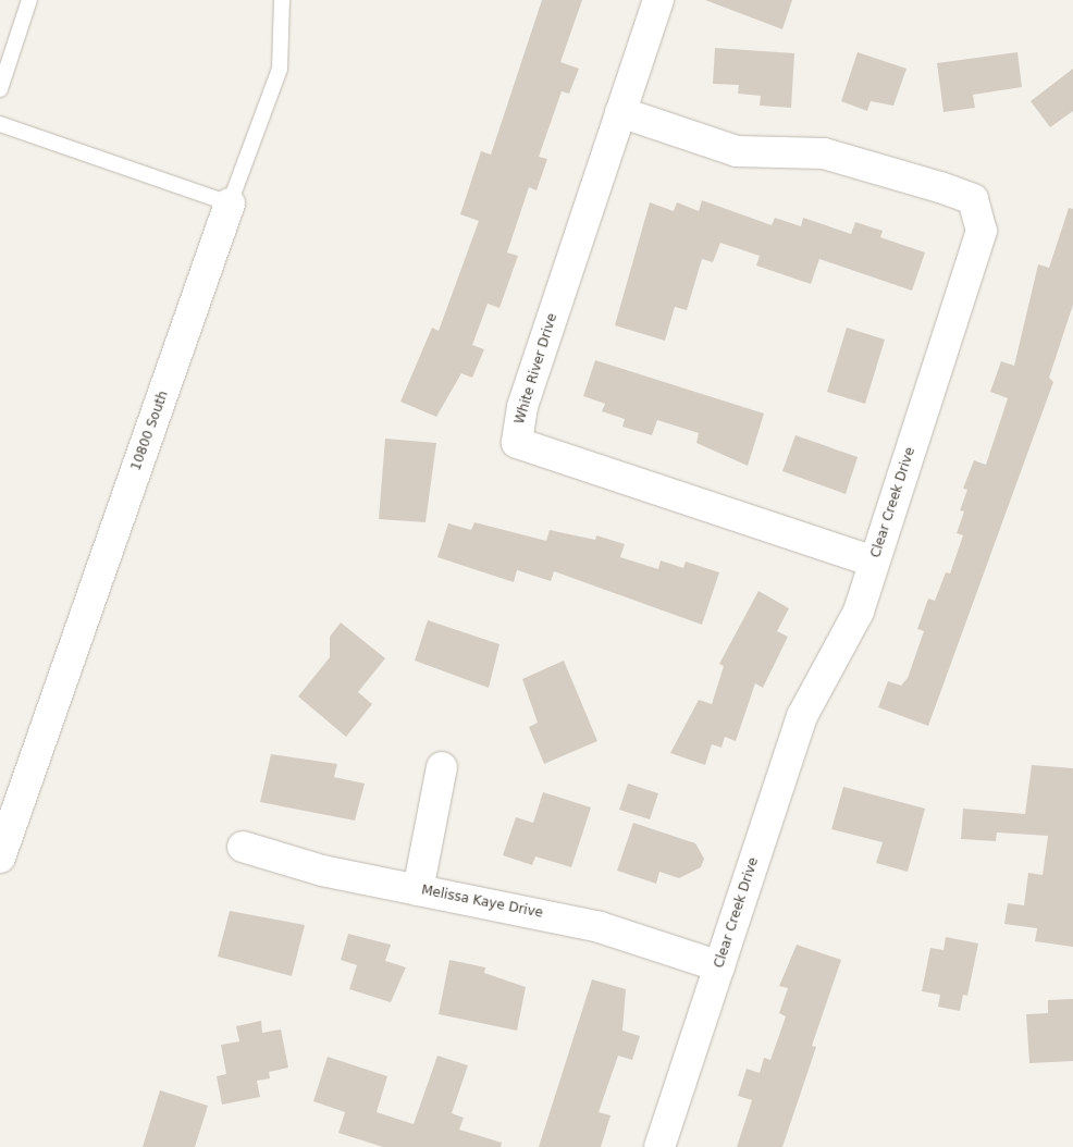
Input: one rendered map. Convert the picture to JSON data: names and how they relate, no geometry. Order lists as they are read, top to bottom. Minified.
{"streets":{"street":["White River Drive","10800 South","Clear Creek Drive","Melissa Kaye Drive"]},"crossings":[["White River Drive","Clear Creek Drive"],["Clear Creek Drive","Melissa Kaye Drive"]]}
